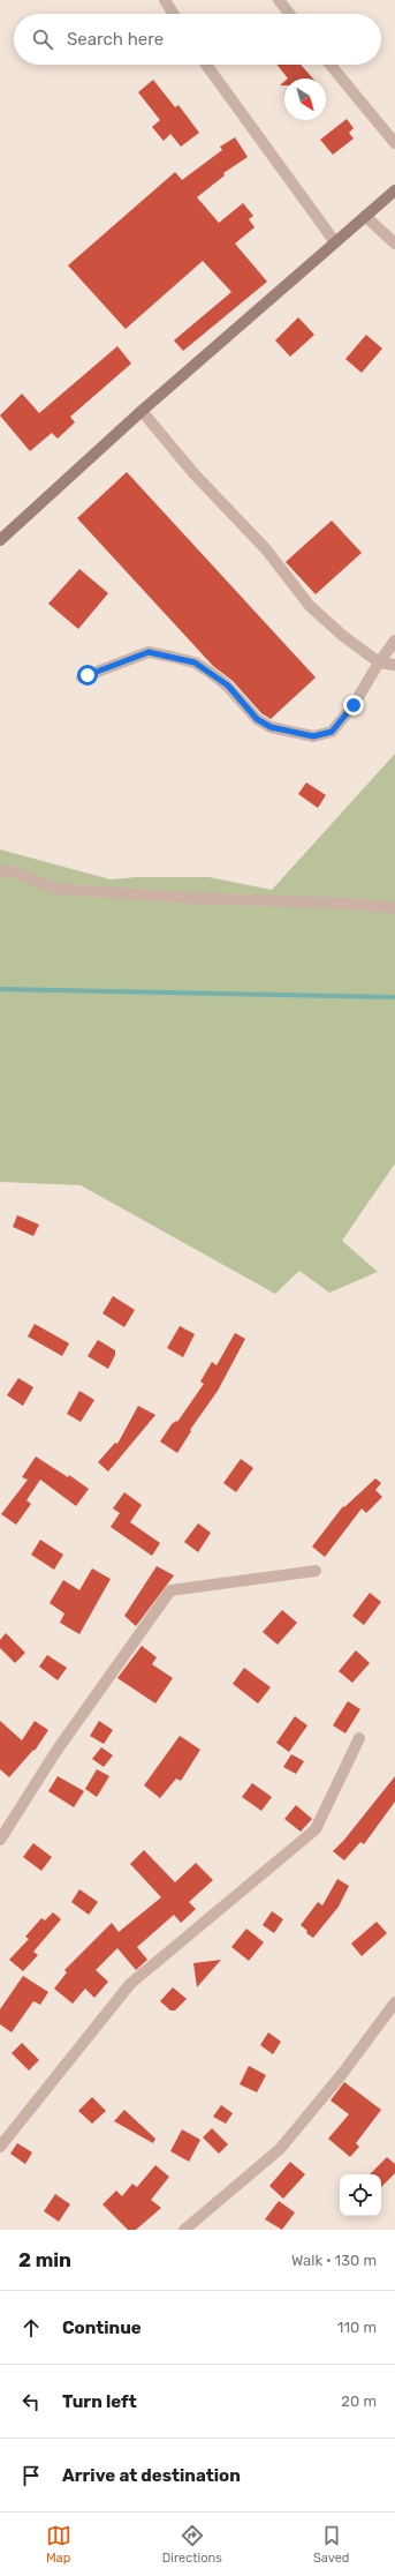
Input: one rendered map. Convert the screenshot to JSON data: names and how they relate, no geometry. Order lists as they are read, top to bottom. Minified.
{"north":"bottom right","page":{"search":"Search here","heading":["2 min","Walk · 130 m"],"list":[["Continue","110 m"],["Turn left","20 m"],"Arrive at destination"],"nav":["Map","Directions","Saved"]}}
